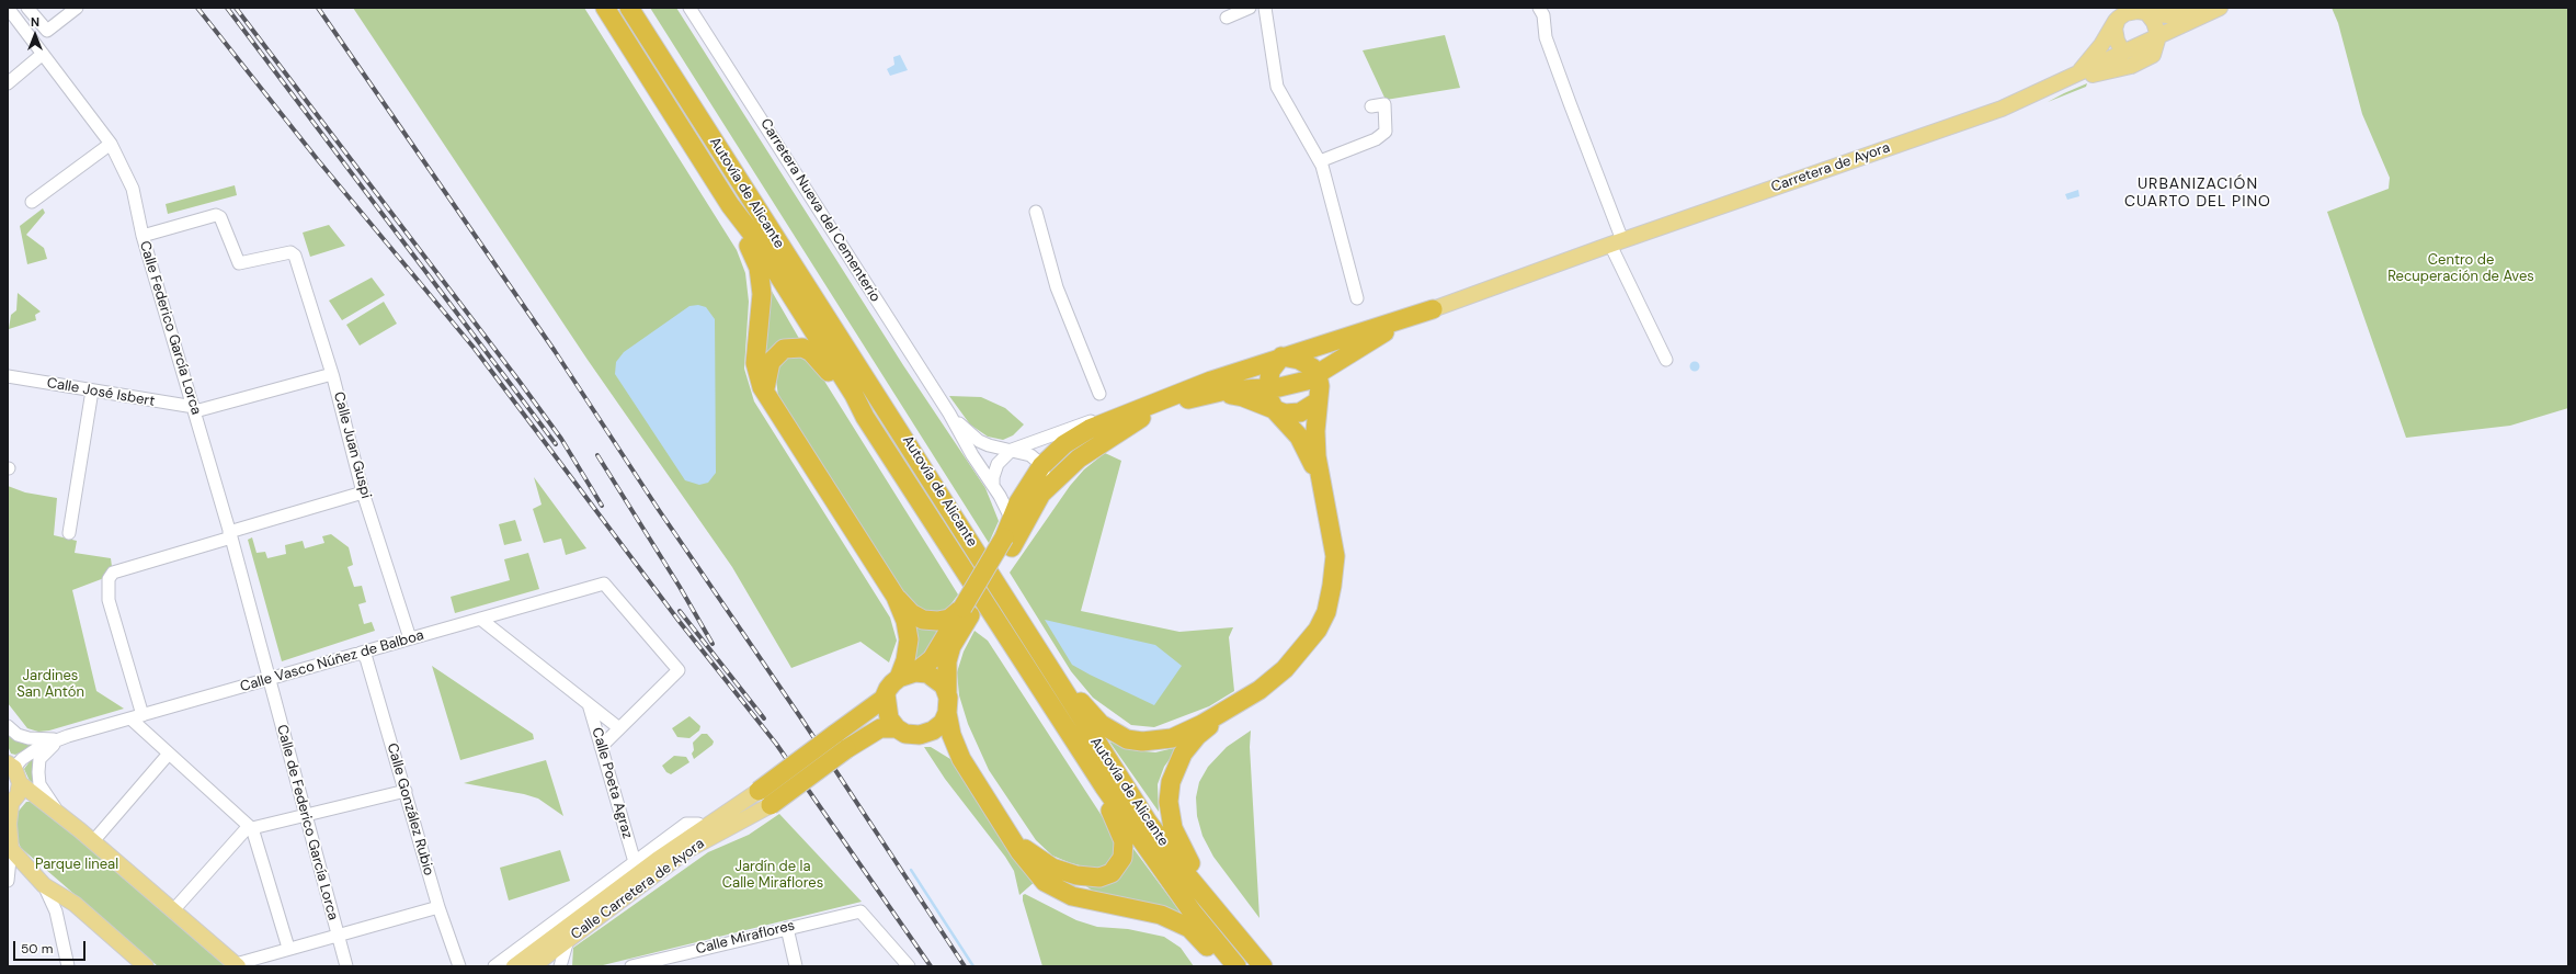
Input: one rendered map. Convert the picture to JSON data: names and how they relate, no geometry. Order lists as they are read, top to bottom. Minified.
{"streets":{"highway":["Autovía de Alicante"],"main road":["Carretera de Ayora","Calle Carretera de Ayora"],"street":["Carretera Nueva del Cementerio","Calle Federico García Lorca","Calle José Isbert","Calle Juan Guspi","Calle Vasco Núñez de Balboa","Calle Poeta Agraz","Calle González Rubio","Calle de Federico García Lorca","Calle Miraflores"]},"crossings":[["Calle Federico García Lorca","Calle José Isbert"],["Calle Federico García Lorca","Calle Juan Guspi"],["Calle Federico García Lorca","Calle Vasco Núñez de Balboa"],["Calle Federico García Lorca","Calle de Federico García Lorca"],["Calle Juan Guspi","Calle Vasco Núñez de Balboa"],["Calle Vasco Núñez de Balboa","Calle Poeta Agraz"],["Calle Vasco Núñez de Balboa","Calle González Rubio"],["Calle Vasco Núñez de Balboa","Calle de Federico García Lorca"],["Calle Poeta Agraz","Calle Carretera de Ayora"]],"districts":["URBANIZACIÓN CUARTO DEL PINO"],"parks":["Centro de Recuperación de Aves","Jardines San Antón","Parque lineal","Jardín de la Calle Miraflores"],"scale_bar":"50 m","north":"top"}
